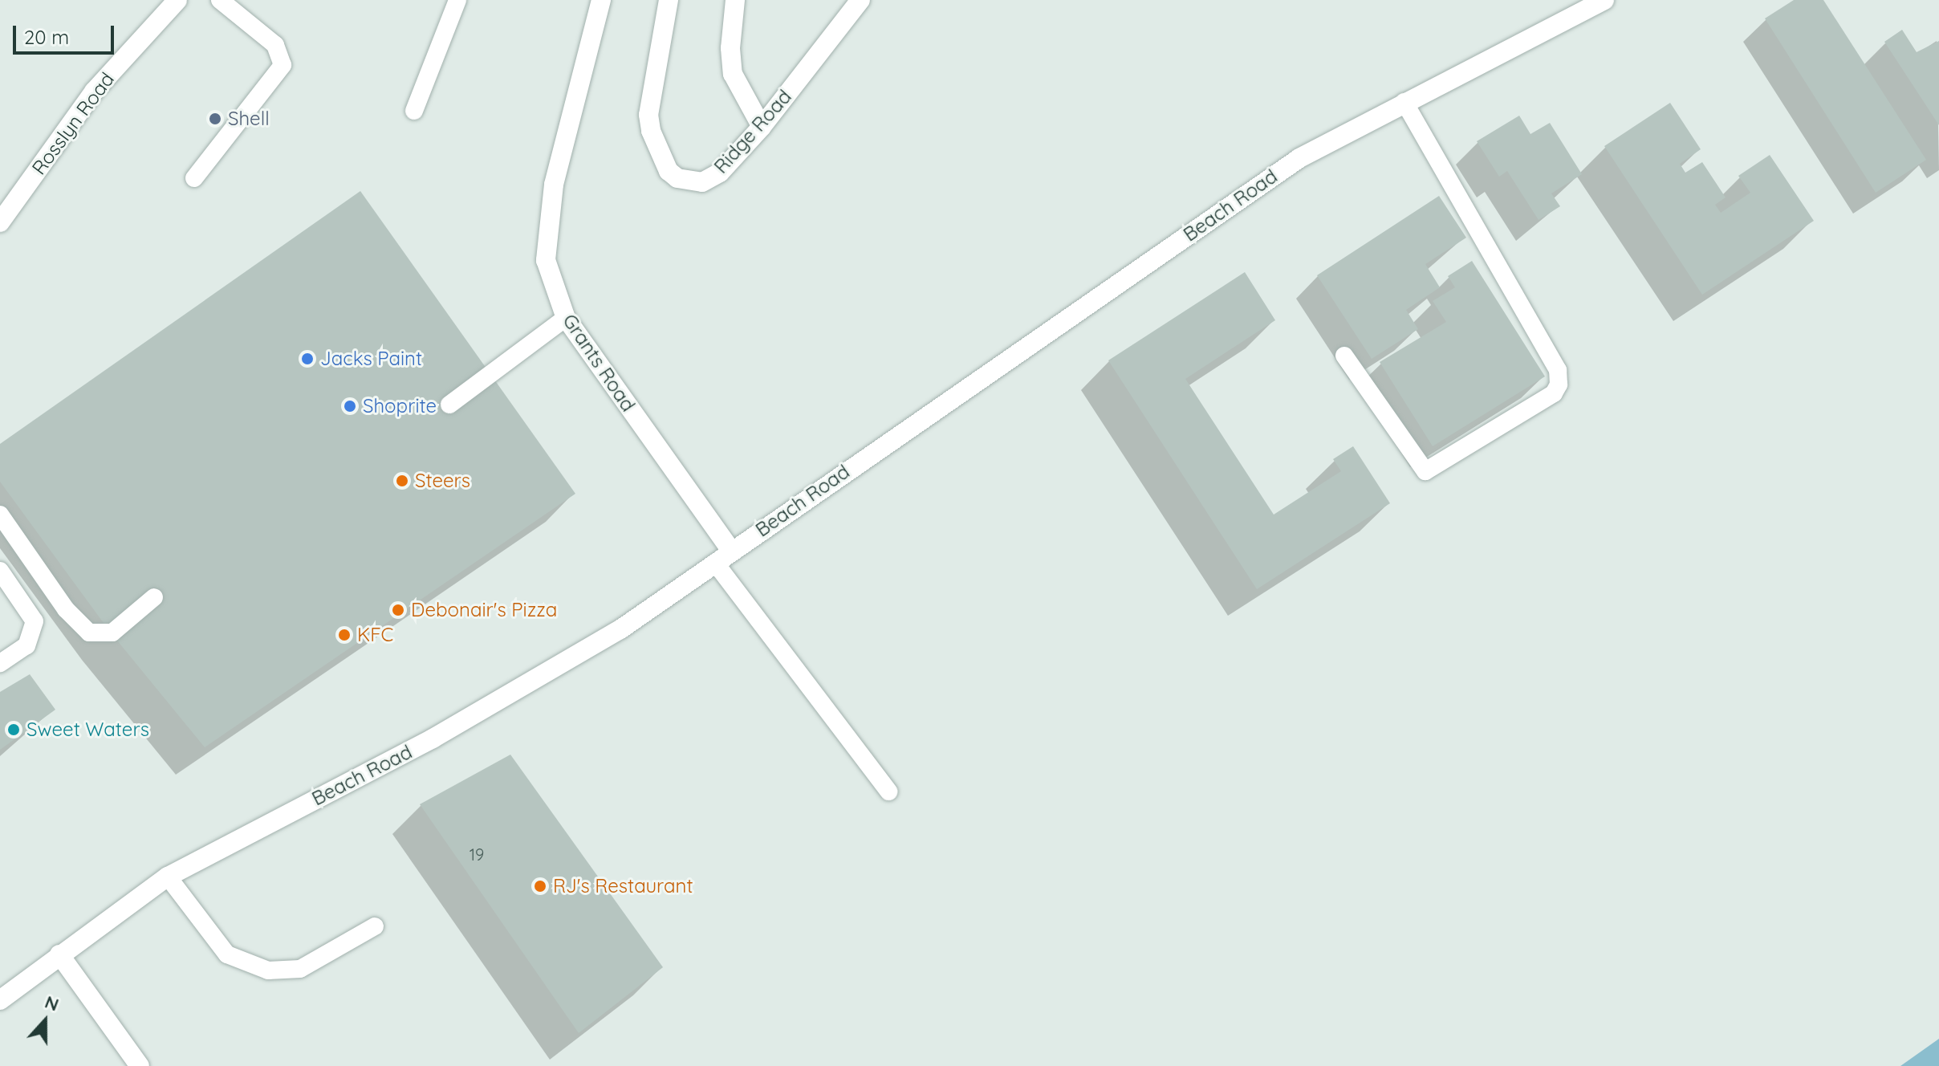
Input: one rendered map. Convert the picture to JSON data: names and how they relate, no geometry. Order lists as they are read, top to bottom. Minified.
{"streets":{"street":["Rosslyn Road","Ridge Road","Beach Road","Grants Road"]},"crossings":[["Beach Road","Grants Road"]],"places":["Shell","Jacks Paint","Shoprite","Steers","Debonair's Pizza","KFC","Sweet Waters","RJ's Restaurant"],"house_numbers":["19"],"scale_bar":"20 m","north":"top"}
